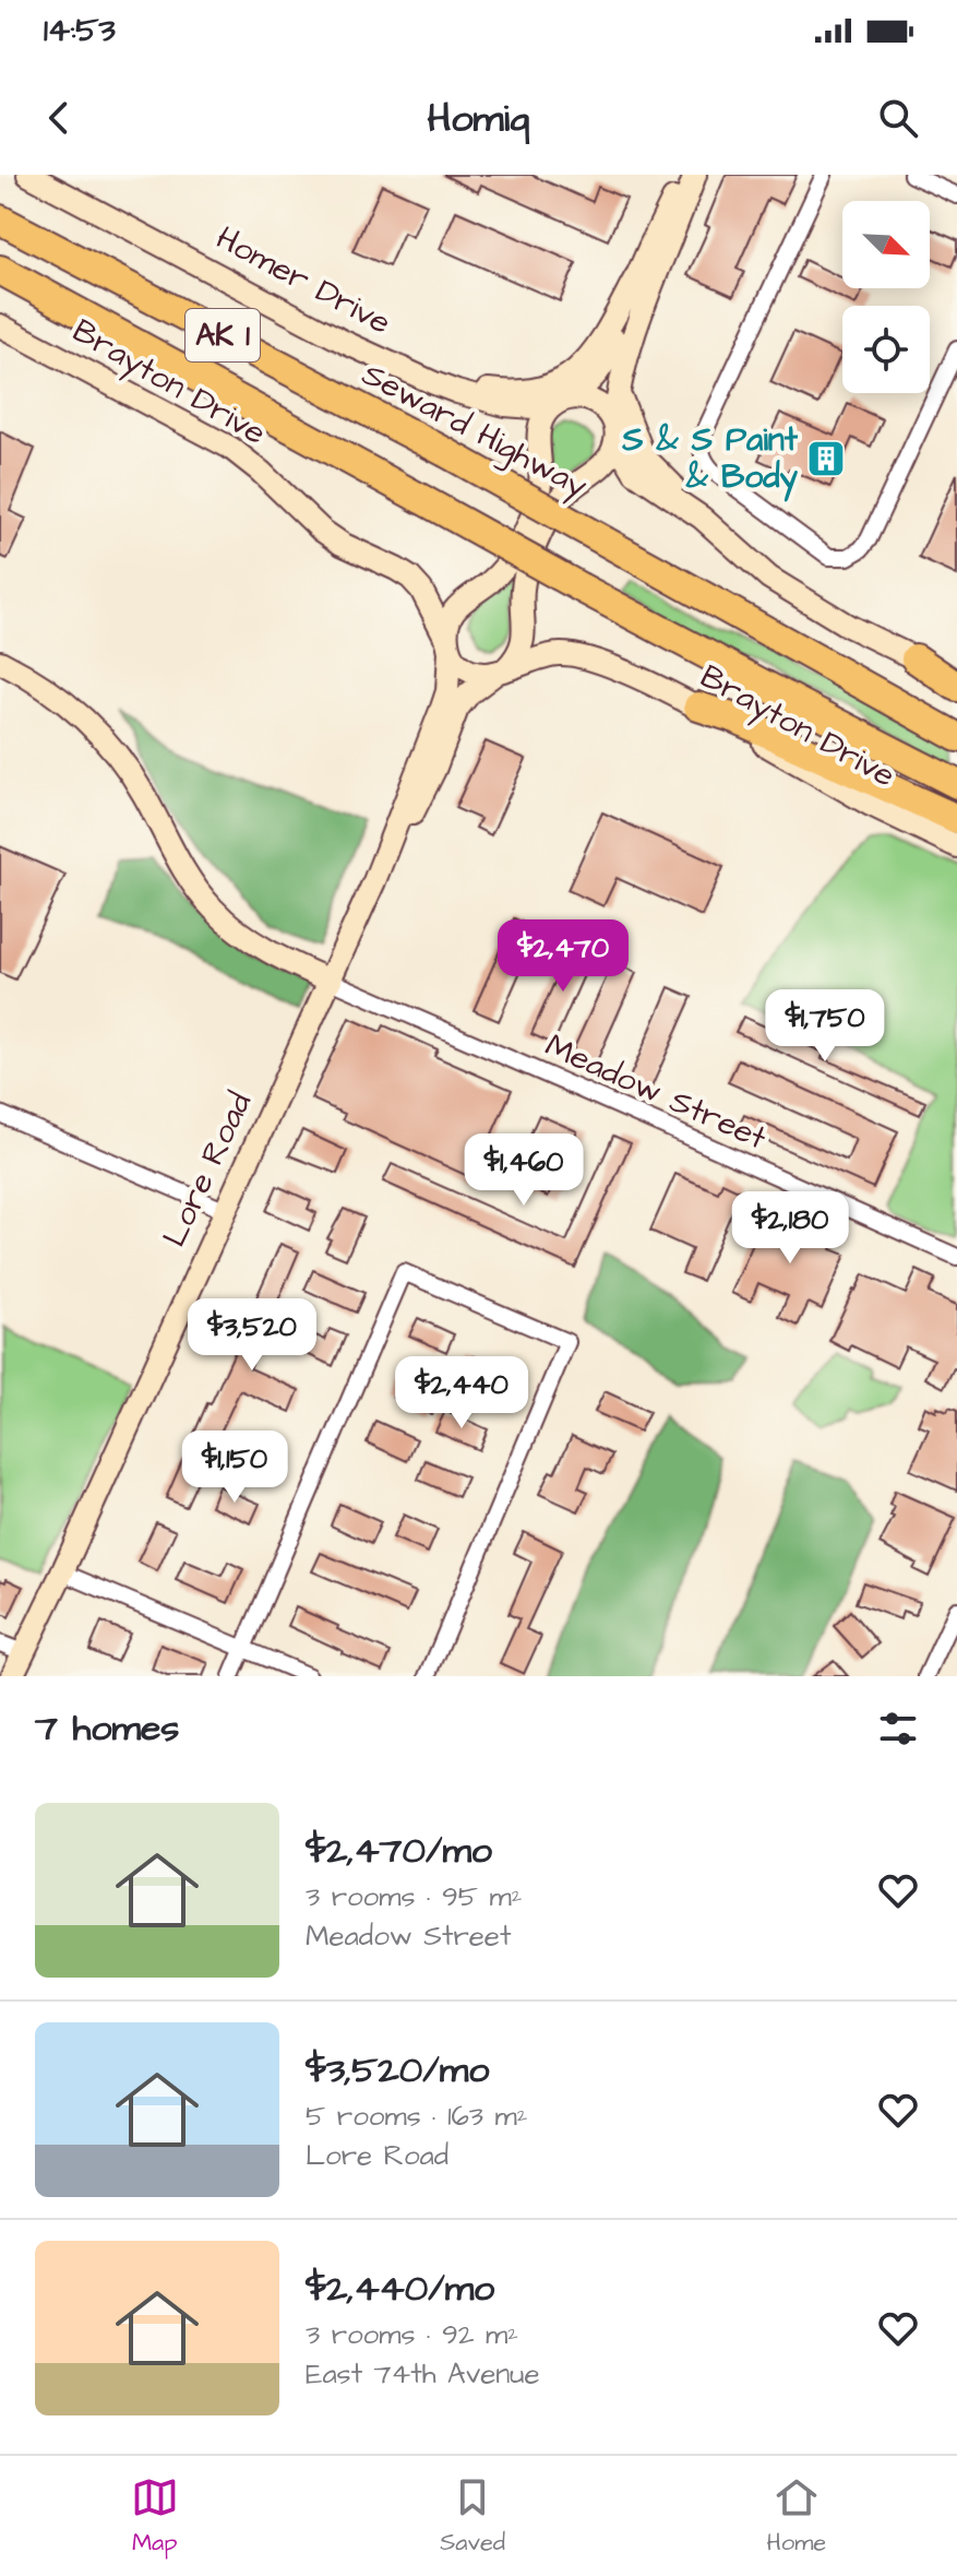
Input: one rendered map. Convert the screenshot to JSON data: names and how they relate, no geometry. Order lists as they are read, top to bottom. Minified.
{"streets":{"highway":["AK 1","Seward Highway"],"street":["Homer Drive","Brayton Drive","Meadow Street","Lore Road"]},"crossings":[["Homer Drive","Lore Road"],["Brayton Drive","Lore Road"],["Meadow Street","Lore Road"]],"places":{"building":["S & S Paint & Body"]},"north":"bottom right","page":{"status":"14:53","header":"Homiq","price":["$2,470","$1,750","$1,460","$2,180","$3,520","$2,440","$1,150"],"heading":"7 homes","list":[{"name":"$2,470/mo","note":"3 rooms · 95 m² · Meadow Street"},{"name":"$3,520/mo","note":"5 rooms · 163 m² · Lore Road"},{"name":"$2,440/mo","note":"3 rooms · 92 m² · East 74th Avenue"}],"tabs":["Map","Saved","Home"]}}
